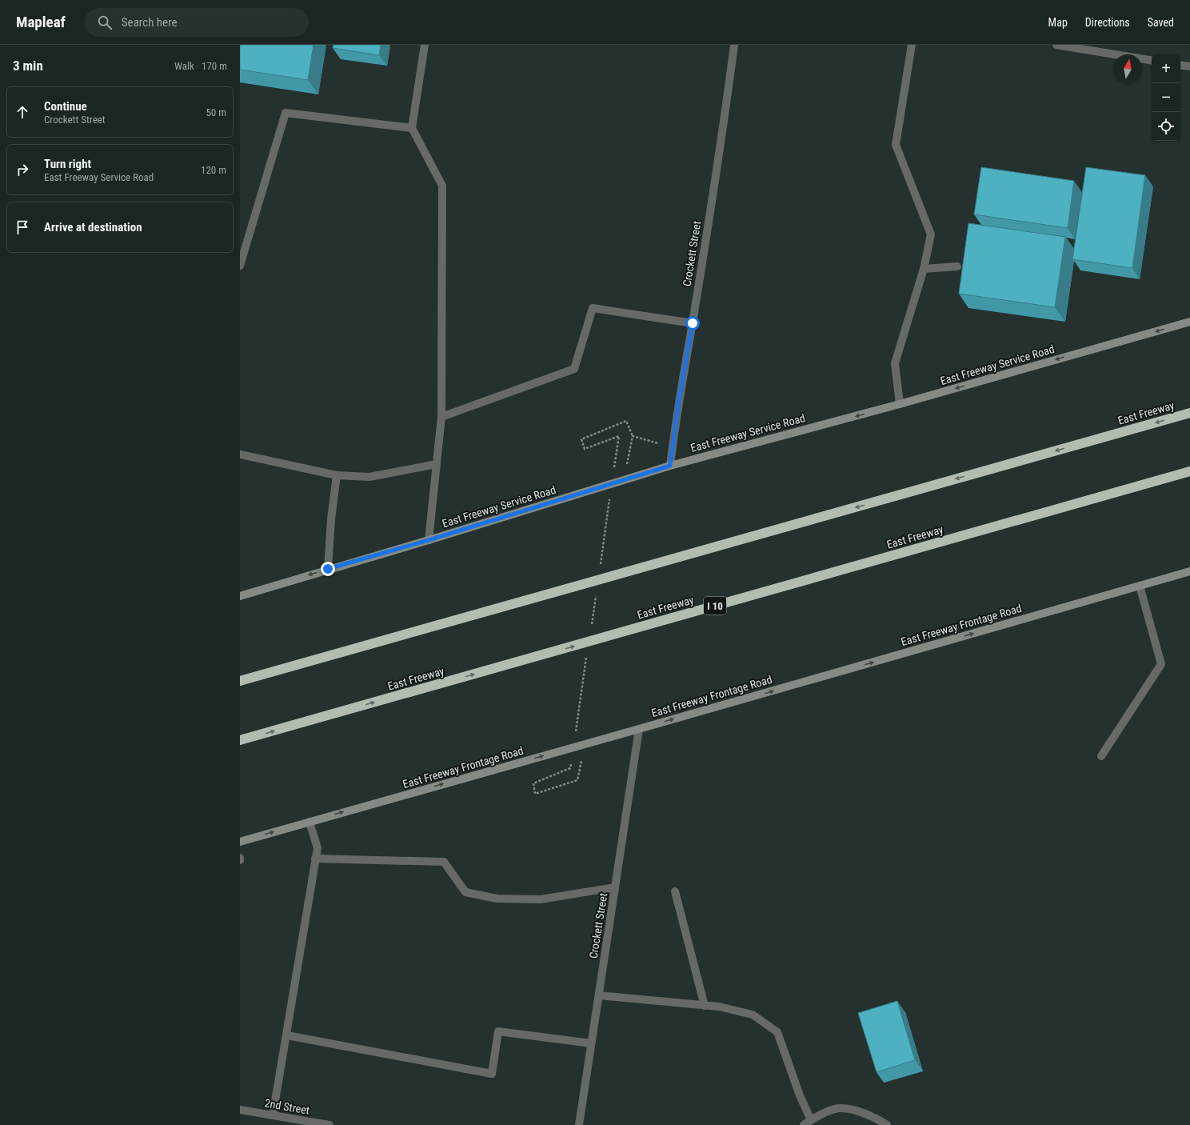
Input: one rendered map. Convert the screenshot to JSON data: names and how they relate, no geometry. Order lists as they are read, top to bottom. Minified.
{"streets":{"highway":["East Freeway","I 10"],"main road":["East Freeway Service Road","East Freeway Frontage Road"],"street":["Crockett Street","2nd Street"]},"crossings":[["Crockett Street","East Freeway Service Road"],["Crockett Street","East Freeway Frontage Road"]],"one_way":["East Freeway Service Road","East Freeway Frontage Road"],"north":"top","page":{"header":"Mapleaf","search":"Search here","nav":["Map","Directions","Saved"],"heading":["3 min","Walk · 170 m"],"map_buttons":["+","−"],"list":[["Continue","Crockett Street","50 m"],["Turn right","East Freeway Service Road","120 m"],"Arrive at destination"]}}
